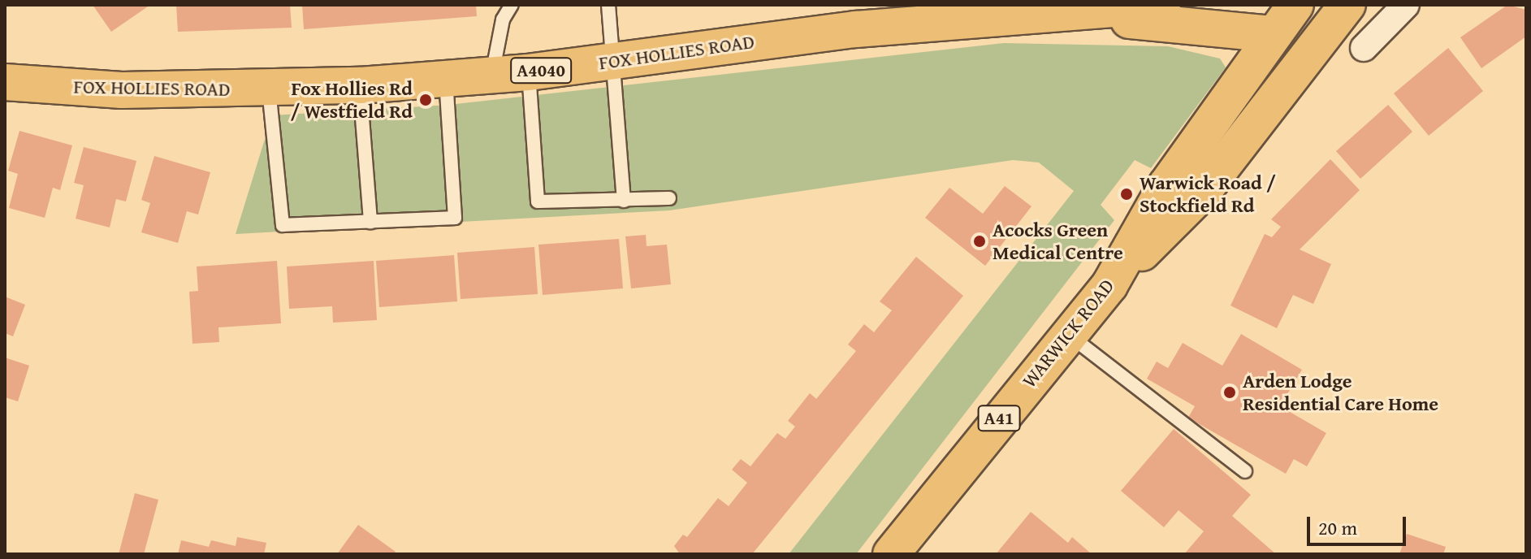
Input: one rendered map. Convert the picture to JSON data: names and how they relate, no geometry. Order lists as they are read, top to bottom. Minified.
{"streets":{"main road":["FOX HOLLIES ROAD","A4040","WARWICK ROAD","A41"]},"crossings":[["FOX HOLLIES ROAD","WARWICK ROAD"],["FOX HOLLIES ROAD","A41"],["WARWICK ROAD","A41"]],"places":["Fox Hollies Rd / Westfield Rd","Warwick Road / Stockfield Rd","Acocks Green Medical Centre","Arden Lodge Residential Care Home"],"scale_bar":"20 m"}
